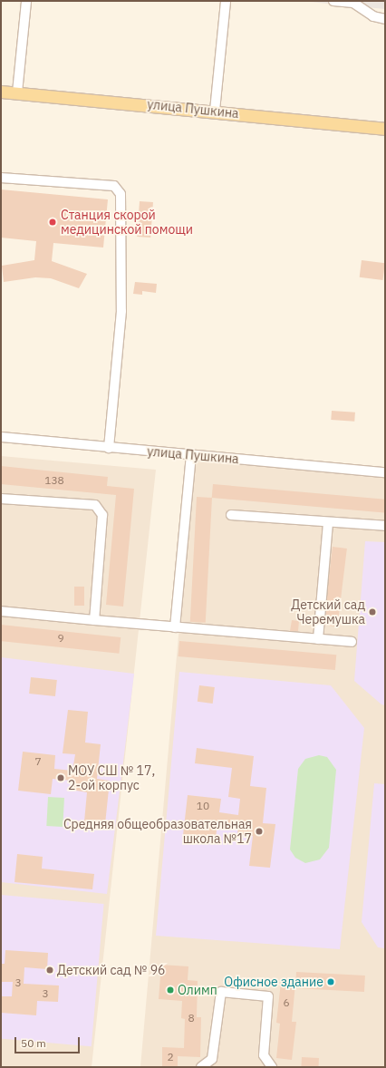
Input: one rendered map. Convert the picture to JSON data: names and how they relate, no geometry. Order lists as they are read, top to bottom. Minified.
{"streets":{"main road":["улица Пушкина"]},"places":["Станция скорой медицинской помощи","Детский сад Черемушка","МОУ СШ № 17, 2-ой корпус","Средняя общеобразовательная школа №17","Детский сад № 96","Офисное здание","Олимп"],"house_numbers":["138","9","7","10","3","3","6","8","2"],"scale_bar":"50 m"}
